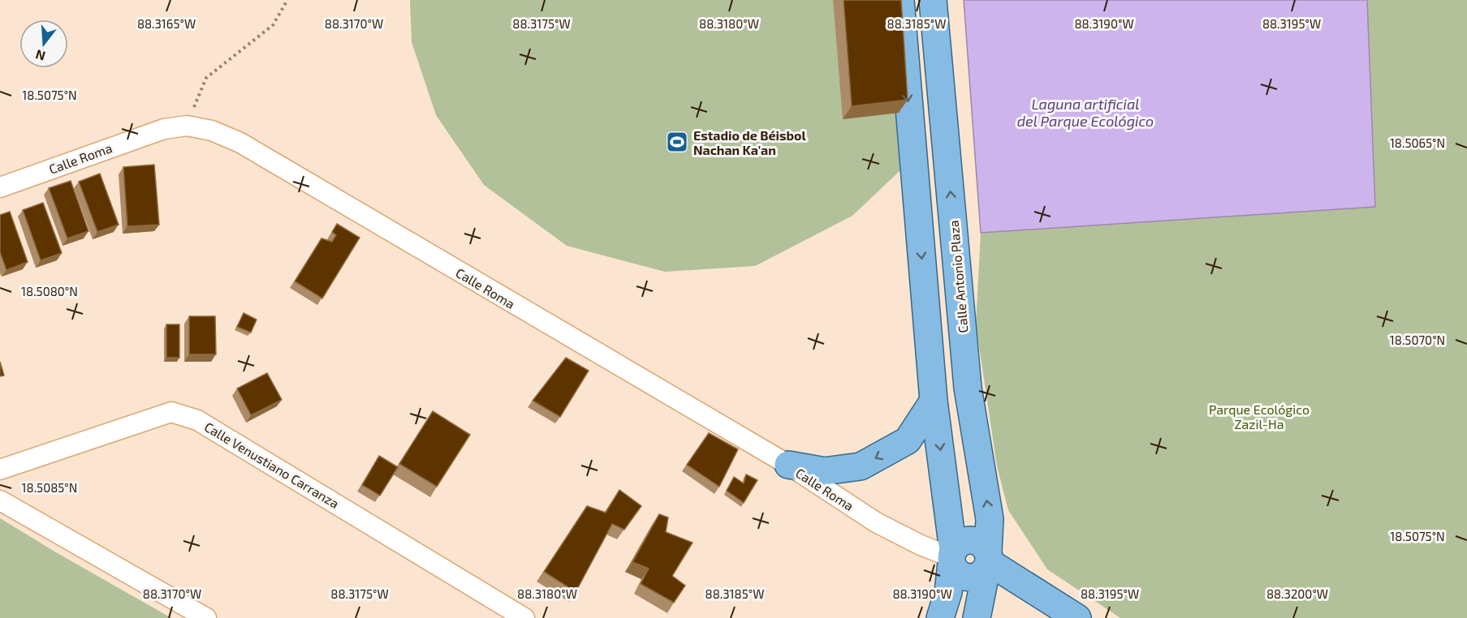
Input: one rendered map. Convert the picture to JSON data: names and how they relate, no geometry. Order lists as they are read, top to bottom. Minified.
{"streets":{"main road":["Calle Antonio Plaza"],"street":["Calle Roma","Calle Venustiano Carranza"]},"water":["Laguna artificial del Parque Ecológico"],"parks":["Parque Ecológico Zazil-Ha"],"places":{"sports":["Estadio de Béisbol Nachan Ka'an"]},"north":"bottom","coordinates":["88.3165°W","88.3170°W","88.3175°W","88.3180°W","88.3185°W","88.3190°W","88.3195°W","18.5075°N","18.5065°N","18.5080°N","18.5070°N","18.5085°N","88.3200°W"]}
